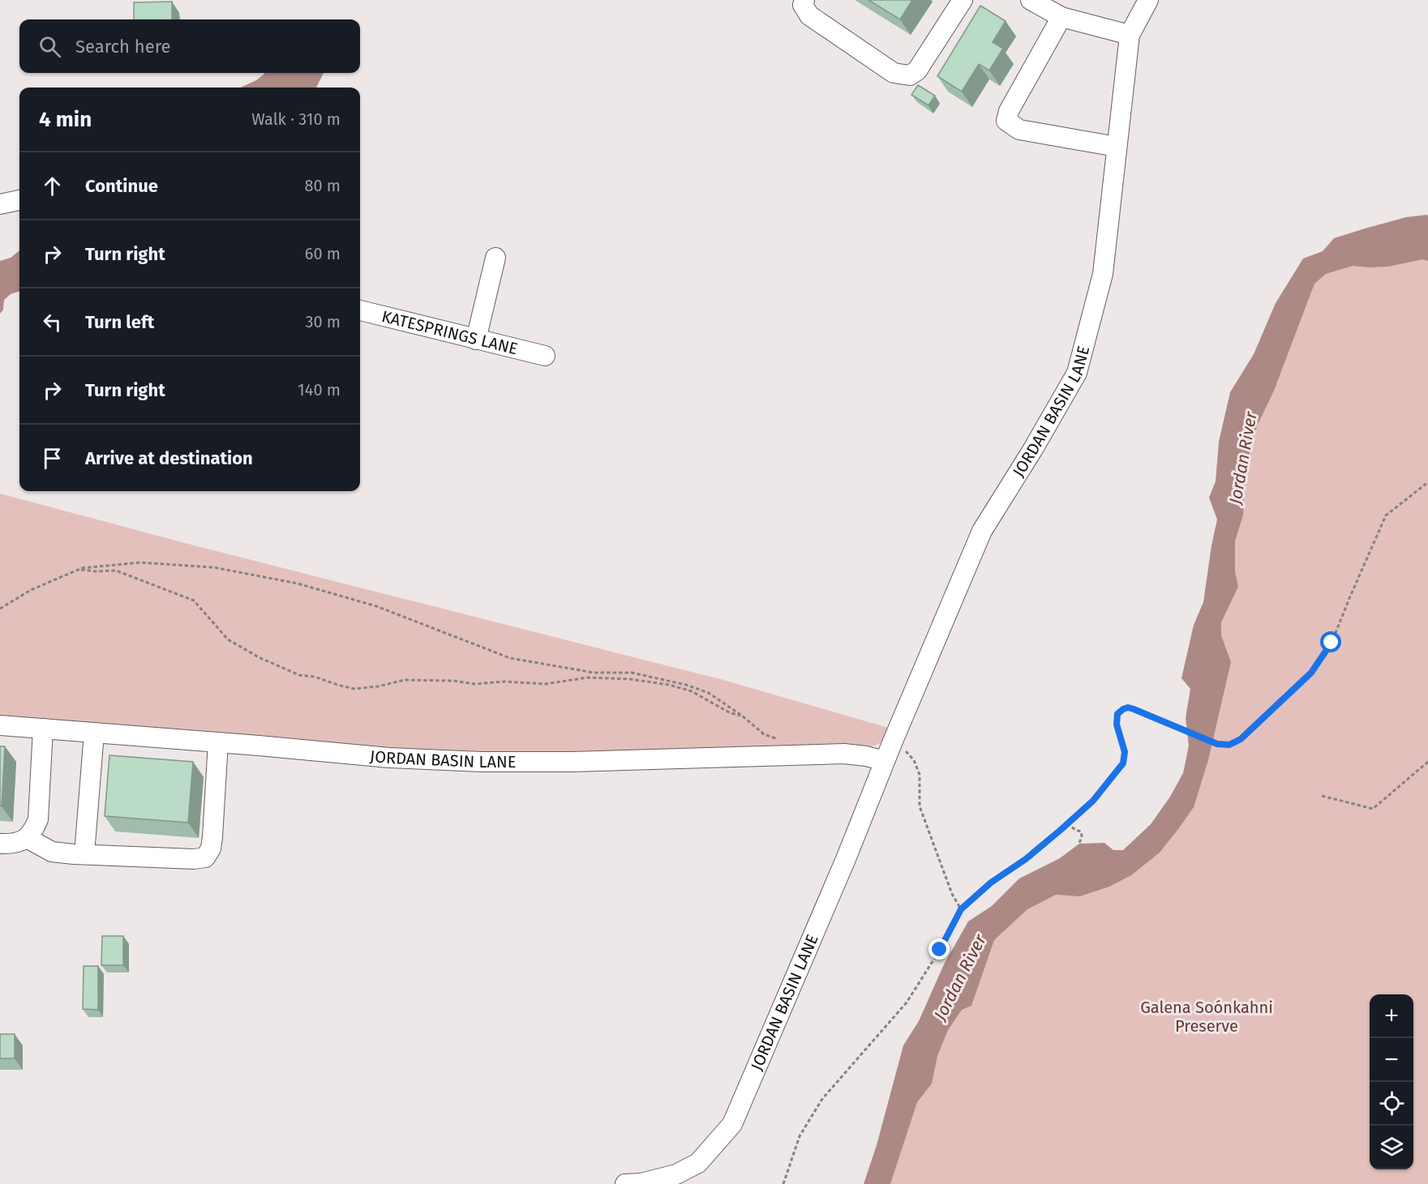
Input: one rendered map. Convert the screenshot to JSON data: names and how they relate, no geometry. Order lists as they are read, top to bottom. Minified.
{"streets":{"street":["KATESPRINGS LANE","JORDAN BASIN LANE"]},"water":["Jordan River"],"parks":["Galena Soónkahni Preserve"],"page":{"search":"Search here","heading":["4 min","Walk · 310 m"],"list":[["Continue","80 m"],["Turn right","60 m"],["Turn left","30 m"],["Turn right","140 m"],"Arrive at destination"],"map_buttons":["+","−"]}}
